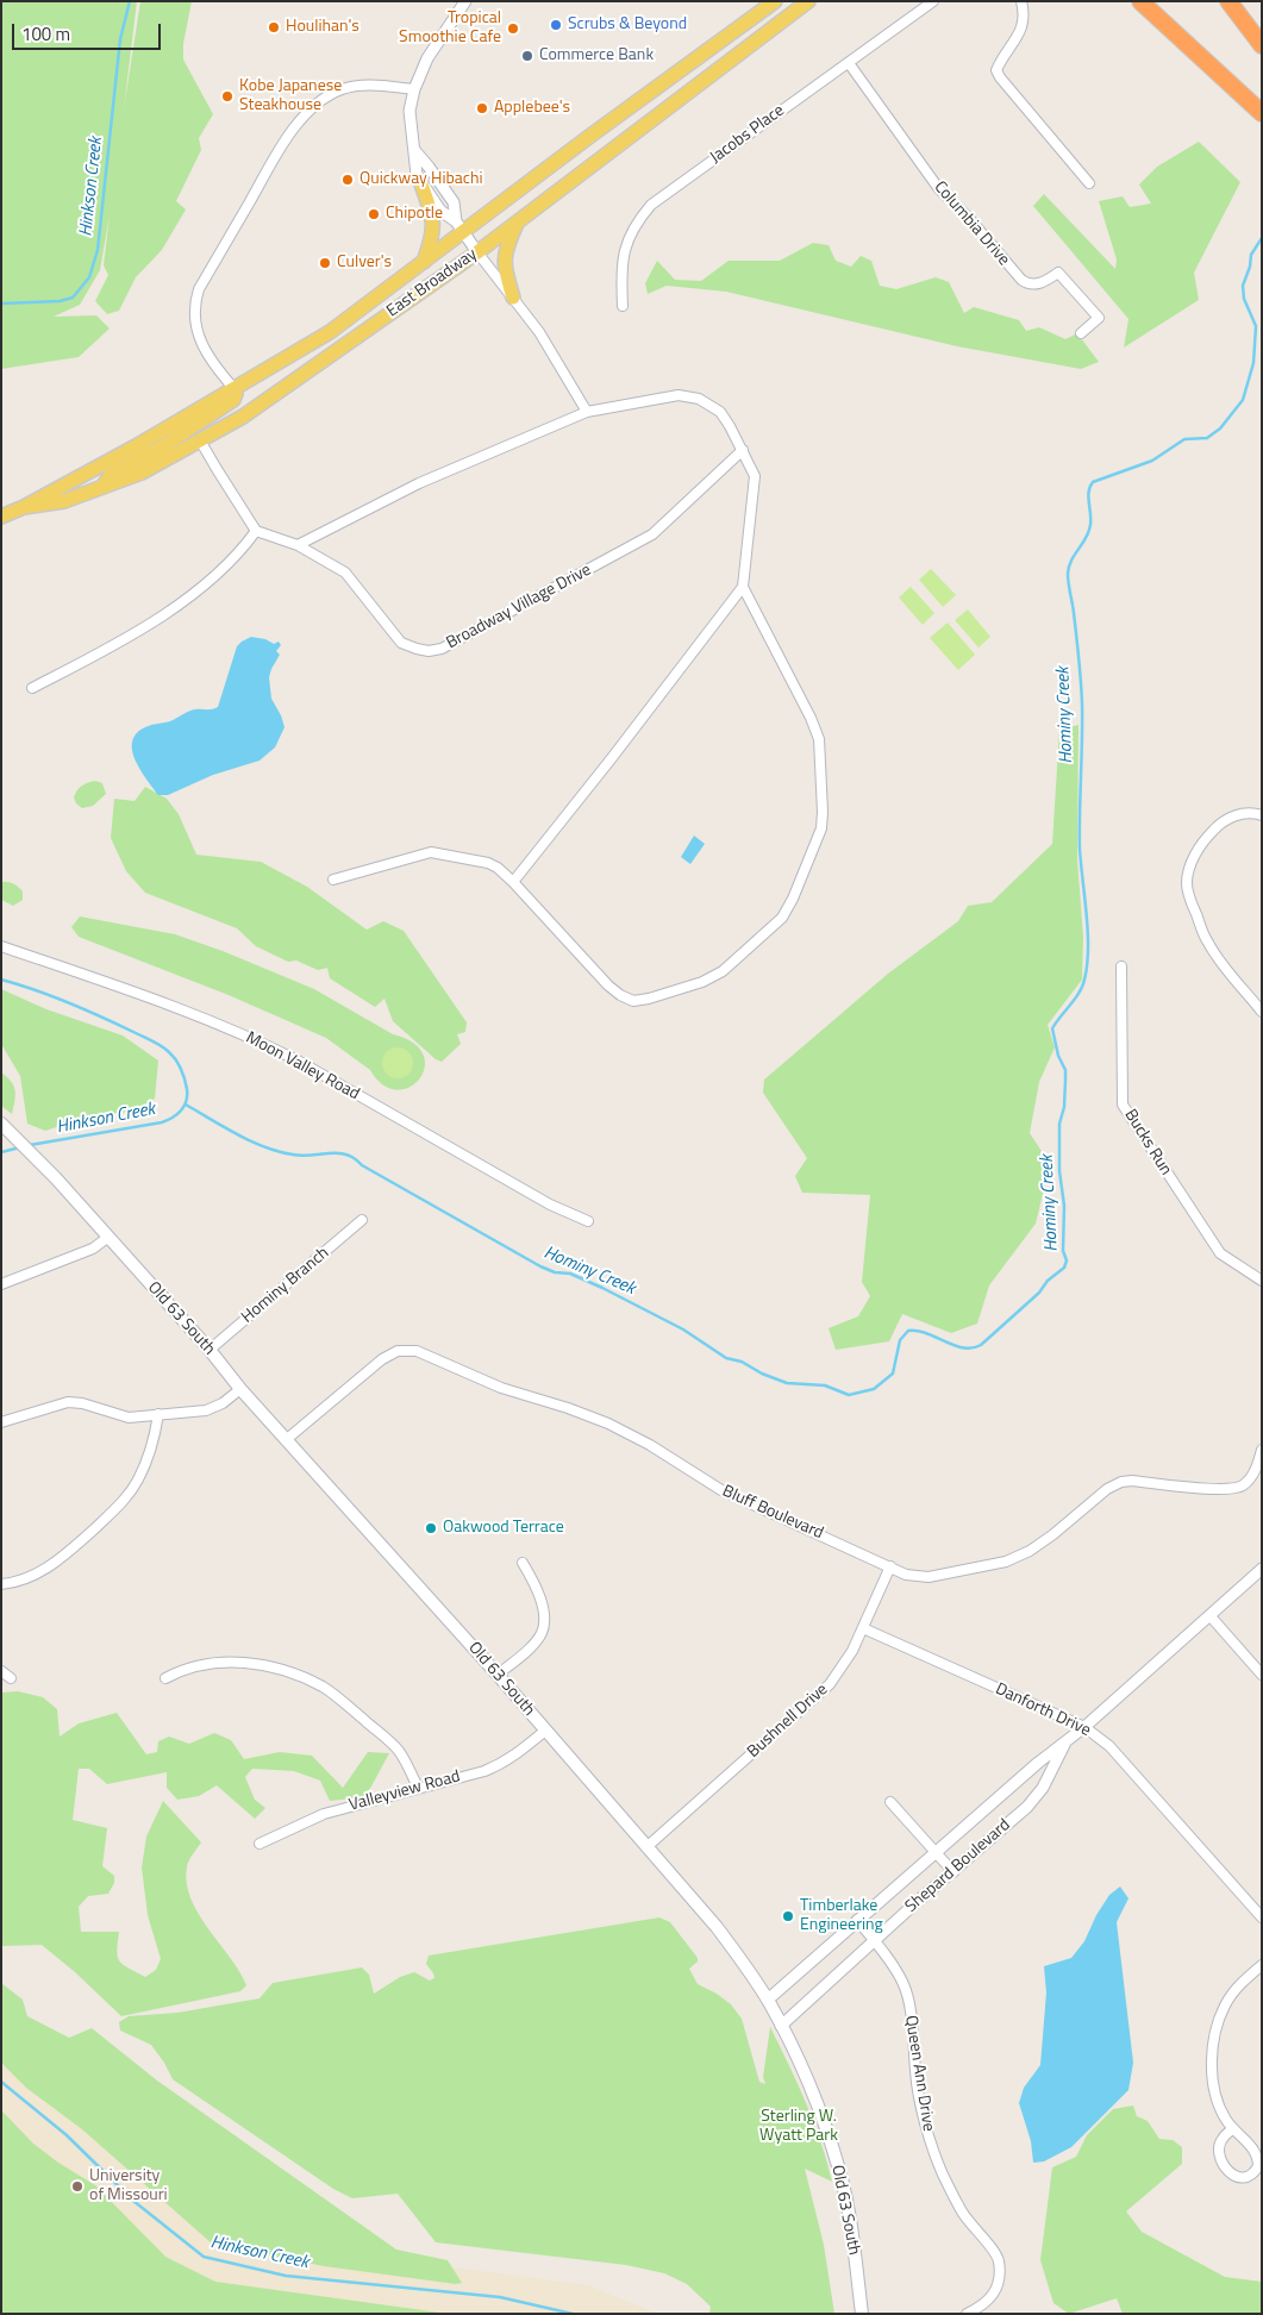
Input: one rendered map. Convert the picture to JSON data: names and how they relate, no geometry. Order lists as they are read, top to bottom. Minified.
{"streets":{"main road":["East Broadway","Old 63 South"],"street":["Jacobs Place","Columbia Drive","Broadway Village Drive","Moon Valley Road","Bucks Run","Hominy Branch","Bluff Boulevard","Danforth Drive","Bushnell Drive","Valleyview Road","Shepard Boulevard","Queen Ann Drive"]},"crossings":[["Jacobs Place","Columbia Drive"],["Hominy Branch","Old 63 South"],["Old 63 South","Bluff Boulevard"],["Old 63 South","Bushnell Drive"],["Old 63 South","Valleyview Road"],["Old 63 South","Shepard Boulevard"],["Bluff Boulevard","Bushnell Drive"],["Danforth Drive","Bushnell Drive"],["Danforth Drive","Shepard Boulevard"],["Shepard Boulevard","Queen Ann Drive"]],"water":["Hinkson Creek","Hominy Creek"],"parks":["Sterling W. Wyatt Park"],"places":["Scrubs & Beyond","Houlihan's","Tropical Smoothie Cafe","Commerce Bank","Kobe Japanese Steakhouse","Applebee's","Quickway Hibachi","Chipotle","Culver's","Oakwood Terrace","Timberlake Engineering","University of Missouri"],"scale_bar":"100 m"}
